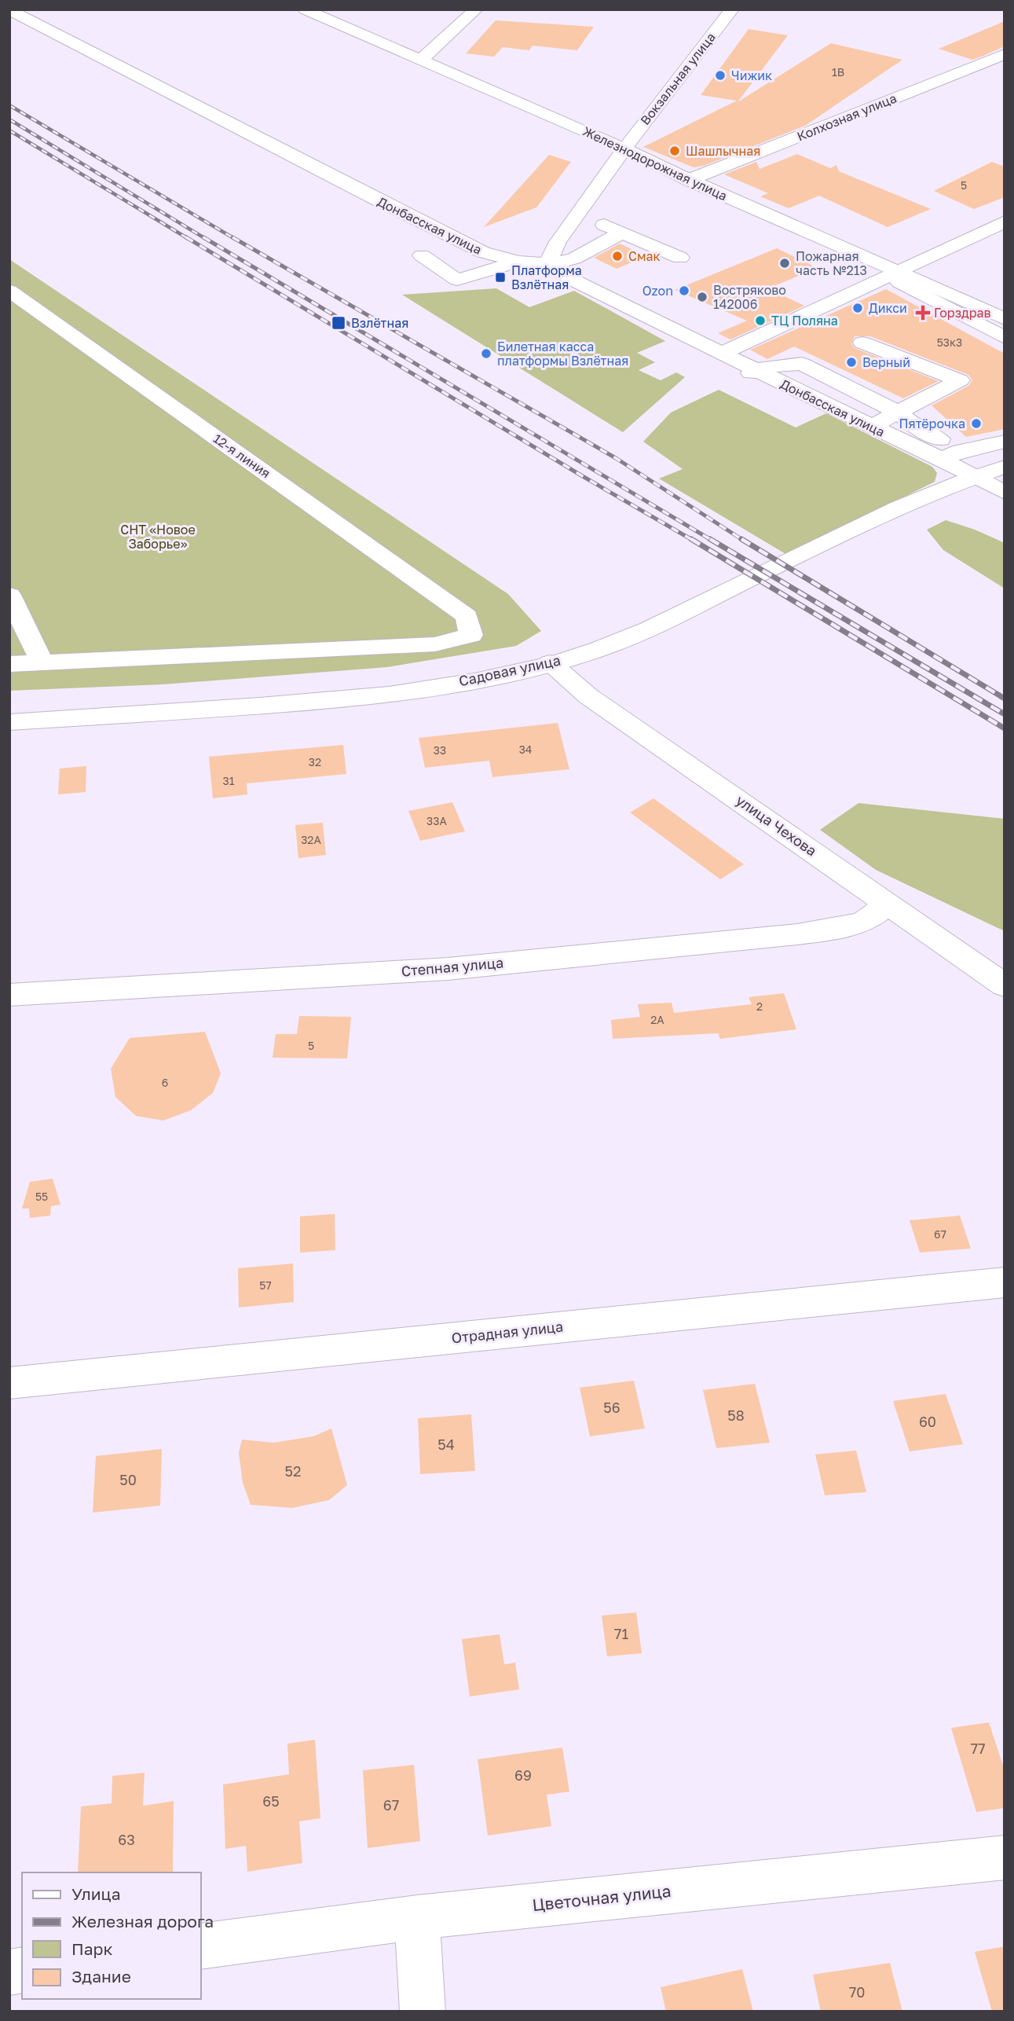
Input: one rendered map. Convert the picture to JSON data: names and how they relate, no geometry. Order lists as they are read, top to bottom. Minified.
{"streets":{"street":["Вокзальная улица","Колхозная улица","Железнодорожная улица","Донбасская улица","12-я линия","Садовая улица","улица Чехова","Степная улица","Отрадная улица","Цветочная улица"]},"crossings":[["Вокзальная улица","Железнодорожная улица"],["Вокзальная улица","Донбасская улица"],["Колхозная улица","Железнодорожная улица"],["Донбасская улица","Садовая улица"],["Садовая улица","улица Чехова"],["улица Чехова","Степная улица"]],"parks":["СНТ «Новое Заборье»"],"places":{"other":["Чижик","Шашлычная","Смак","Пожарная часть №213","Ozon","Востряково 142006","Дикси","ТЦ Поляна","Билетная касса платформы Взлётная","Верный","Пятёрочка"],"transit":["Платформа Взлётная","Взлётная"],"health":["Горздрав"]},"house_numbers":["1В","5","53к3","34","33","32","31","33А","32А","2","2А","5","6","55","67","57","56","58","60","54","52","50","71","77","69","65","67","63","70"],"legend":["Улица","Железная дорога","Парк","Здание"]}
